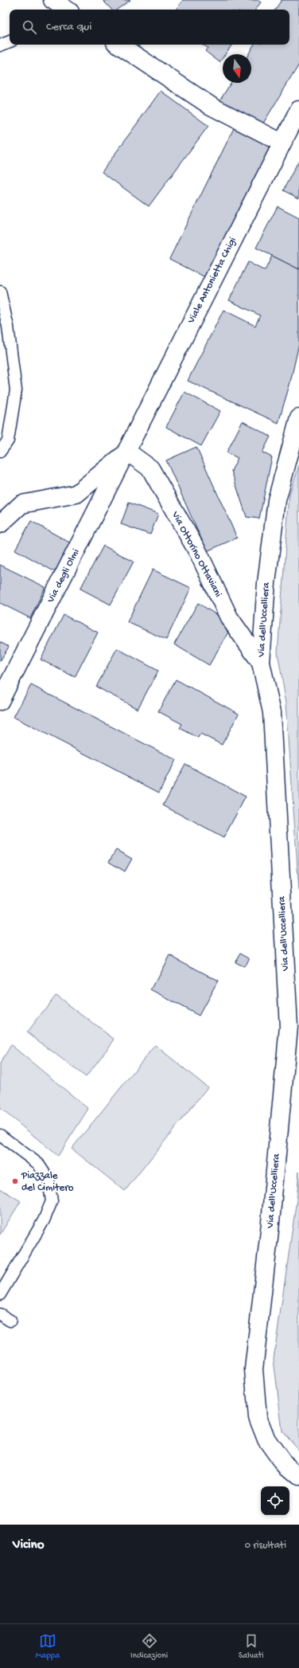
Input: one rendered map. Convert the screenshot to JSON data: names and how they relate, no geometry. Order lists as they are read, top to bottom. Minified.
{"streets":{"street":["Viale Antonietta Chigi","Via Ottorino Ottaviani","Via degli Olmi","Via dell'Uccelliera"]},"crossings":[["Viale Antonietta Chigi","Via Ottorino Ottaviani"],["Viale Antonietta Chigi","Via degli Olmi"],["Via Ottorino Ottaviani","Via degli Olmi"],["Via Ottorino Ottaviani","Via dell'Uccelliera"]],"places":["Piazzale del Cimitero"],"north":"bottom","page":{"search":"Cerca qui","heading":["Vicino","0 risultati"],"nav":["Mappa","Indicazioni","Salvati"]}}
